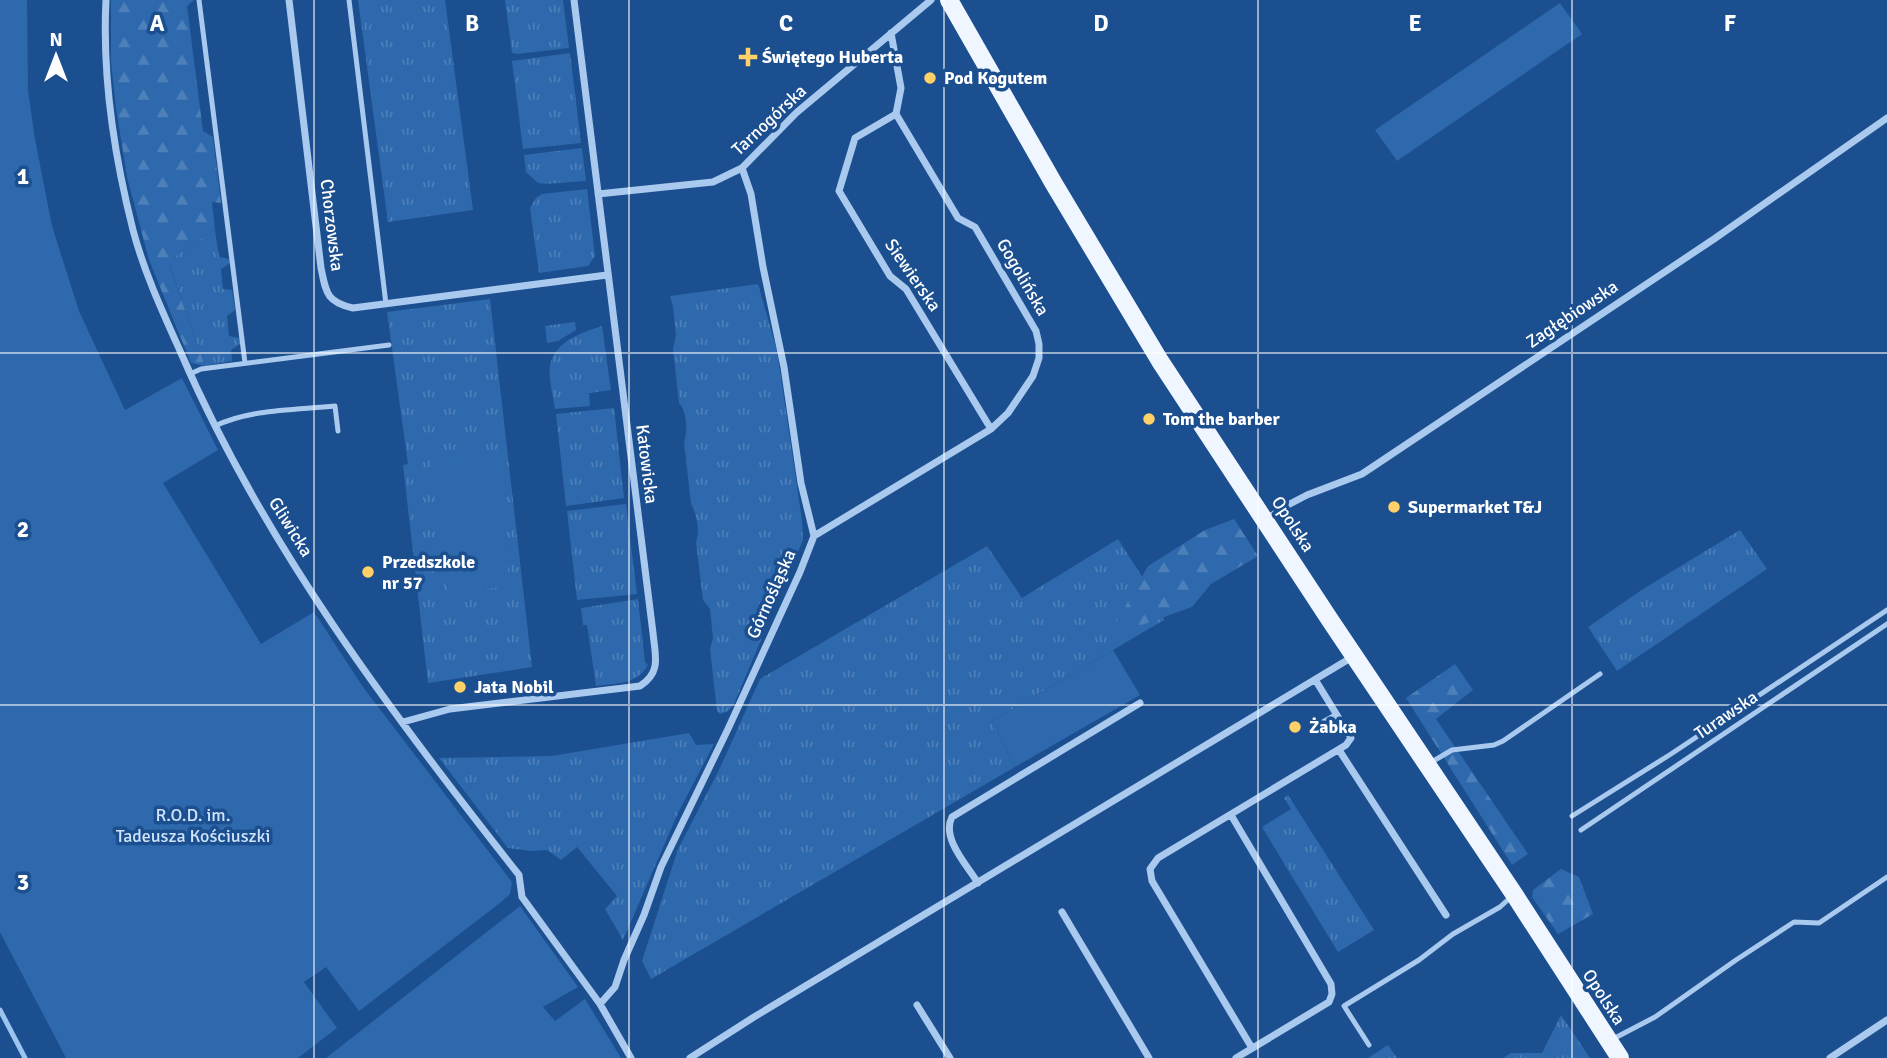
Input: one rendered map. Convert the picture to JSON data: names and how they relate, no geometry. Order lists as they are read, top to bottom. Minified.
{"streets":{"main road":["Opolska"],"street":["Tarnogórska","Chorzowska","Siewierska","Gogolińska","Zagłębiowska","Katowicka","Gliwicka","Górnośląska"],"lane":["Turawska"]},"crossings":[["Tarnogórska","Katowicka"],["Tarnogórska","Górnośląska"],["Chorzowska","Katowicka"],["Siewierska","Gogolińska"],["Gogolińska","Górnośląska"],["Zagłębiowska","Opolska"],["Katowicka","Gliwicka"],["Gliwicka","Górnośląska"]],"parks":["R.O.D. im. Tadeusza Kościuszki"],"places":{"health":["Świętego Huberta"],"other":["Pod Kogutem","Tom the barber","Supermarket T&J","Przedszkole nr 57","Jata Nobil","Żabka"]},"north":"top","grid":{"columns":["A","B","C","D","E","F"],"rows":["1","2","3"]}}
